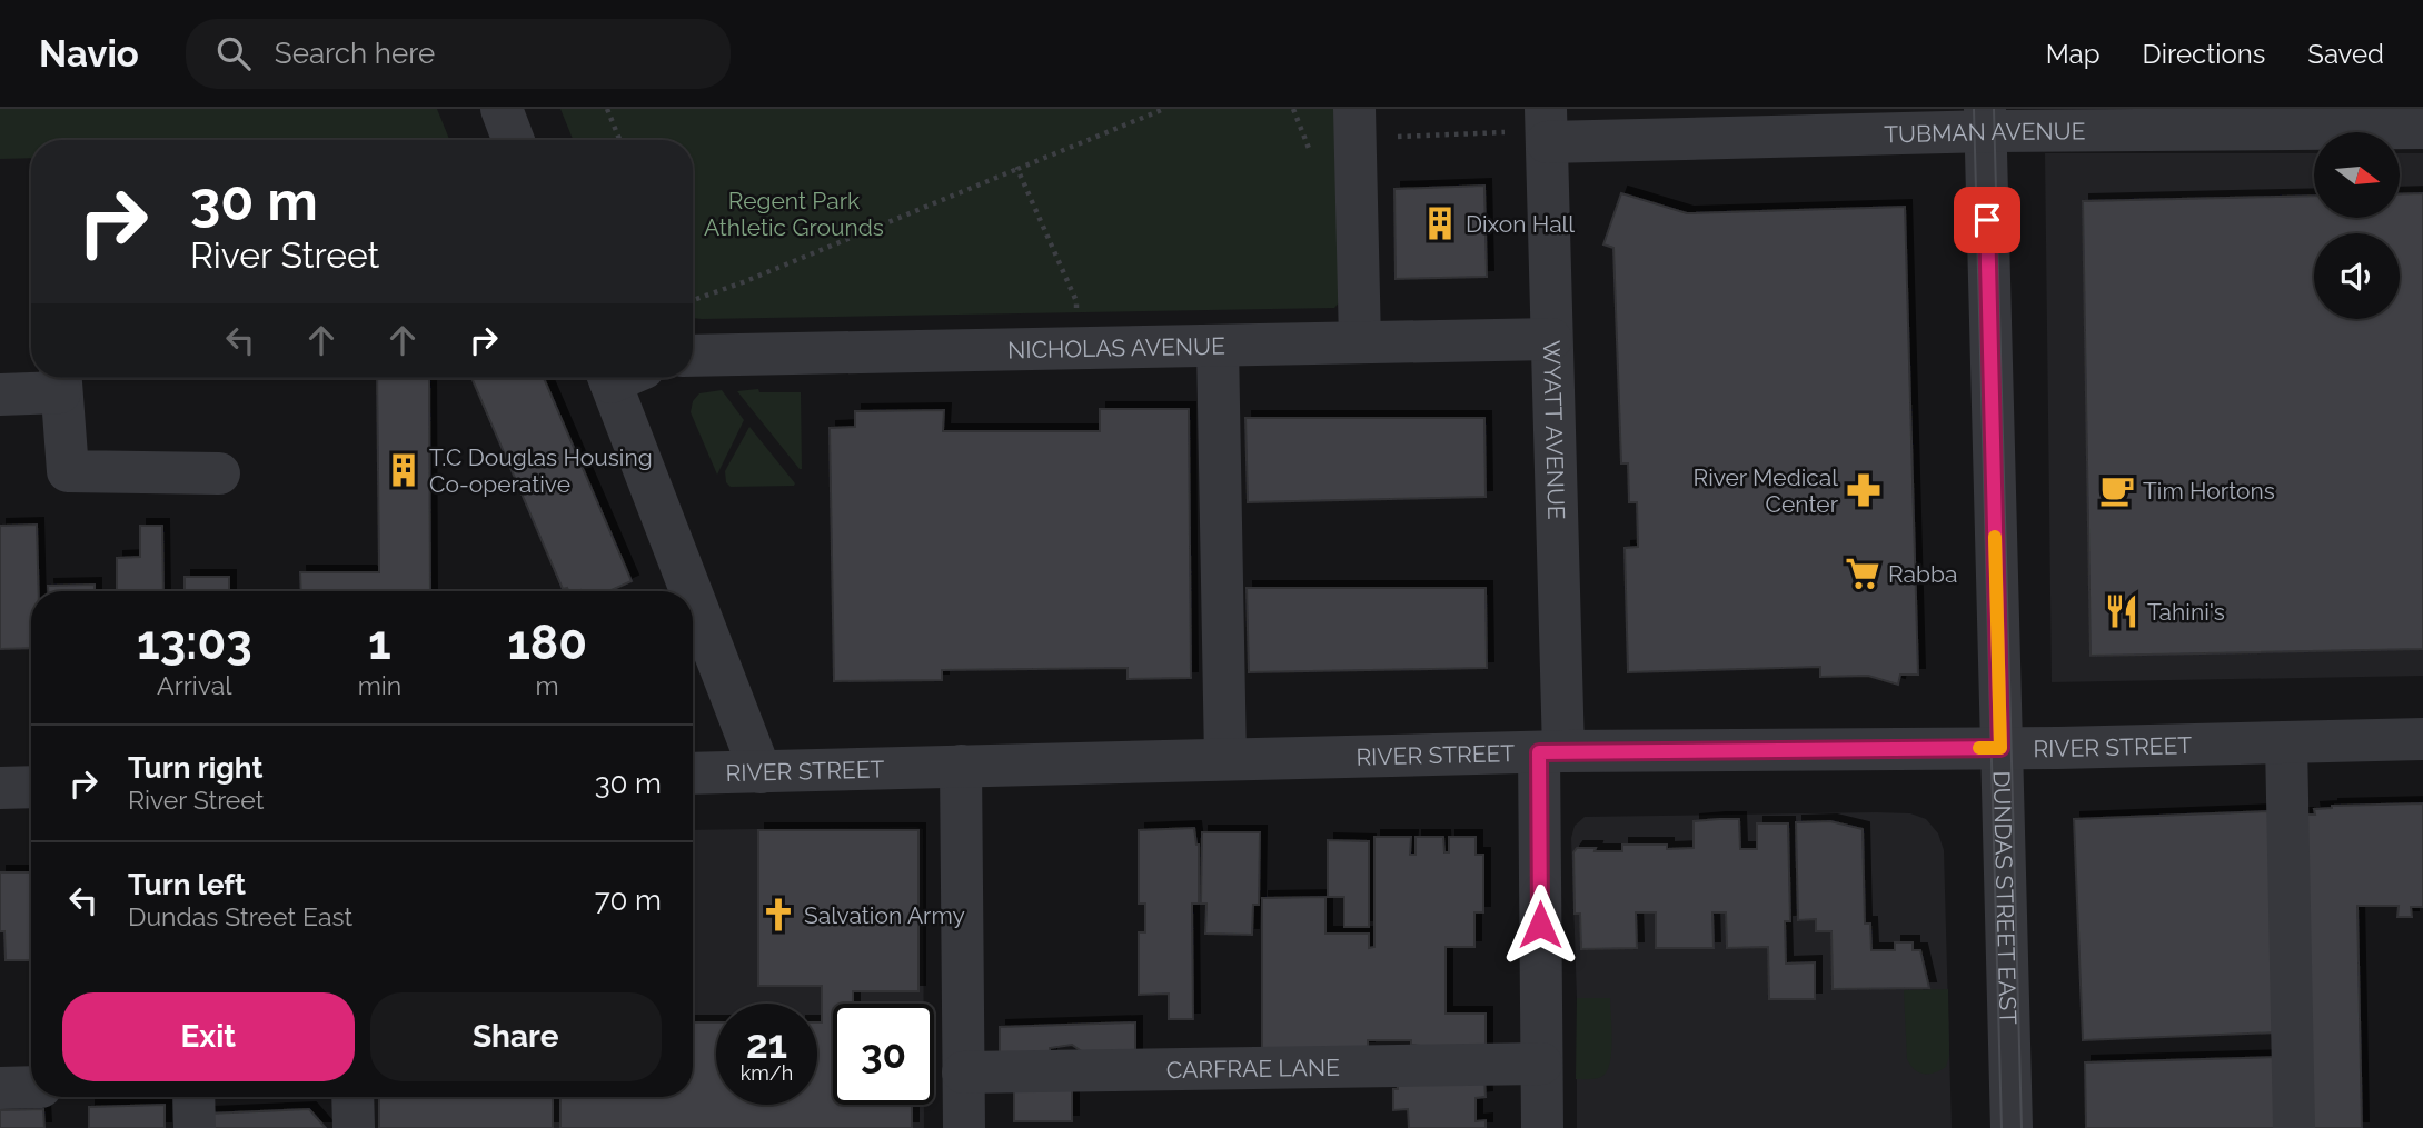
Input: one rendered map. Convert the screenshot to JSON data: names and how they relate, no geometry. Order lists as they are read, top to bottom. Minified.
{"streets":{"street":["TUBMAN AVENUE","NICHOLAS AVENUE","WYATT AVENUE","RIVER STREET","DUNDAS STREET EAST","CARFRAE LANE"]},"crossings":[["TUBMAN AVENUE","WYATT AVENUE"],["TUBMAN AVENUE","DUNDAS STREET EAST"],["NICHOLAS AVENUE","WYATT AVENUE"],["WYATT AVENUE","RIVER STREET"],["WYATT AVENUE","CARFRAE LANE"],["RIVER STREET","DUNDAS STREET EAST"]],"parks":["Regent Park Athletic Grounds"],"places":{"building":["Dixon Hall","T.C Douglas Housing Co-operative"],"pharmacy":["River Medical Center"],"cafe":["Tim Hortons"],"supermarket":["Rabba"],"restaurant":["Tahini's"],"church":["Salvation Army"]},"north":"right","page":{"header":"Navio","search":"Search here","nav":["Map","Directions","Saved"],"turn":["30 m","River Street"],"eta":["13:03","Arrival","1","min","180","m"],"list":[{"name":"Turn right","note":"River Street","value":"30 m"},{"name":"Turn left","note":"Dundas Street East","value":"70 m"}],"buttons":["Exit","Share"],"speed":"21 km/h","limit":"30"}}
